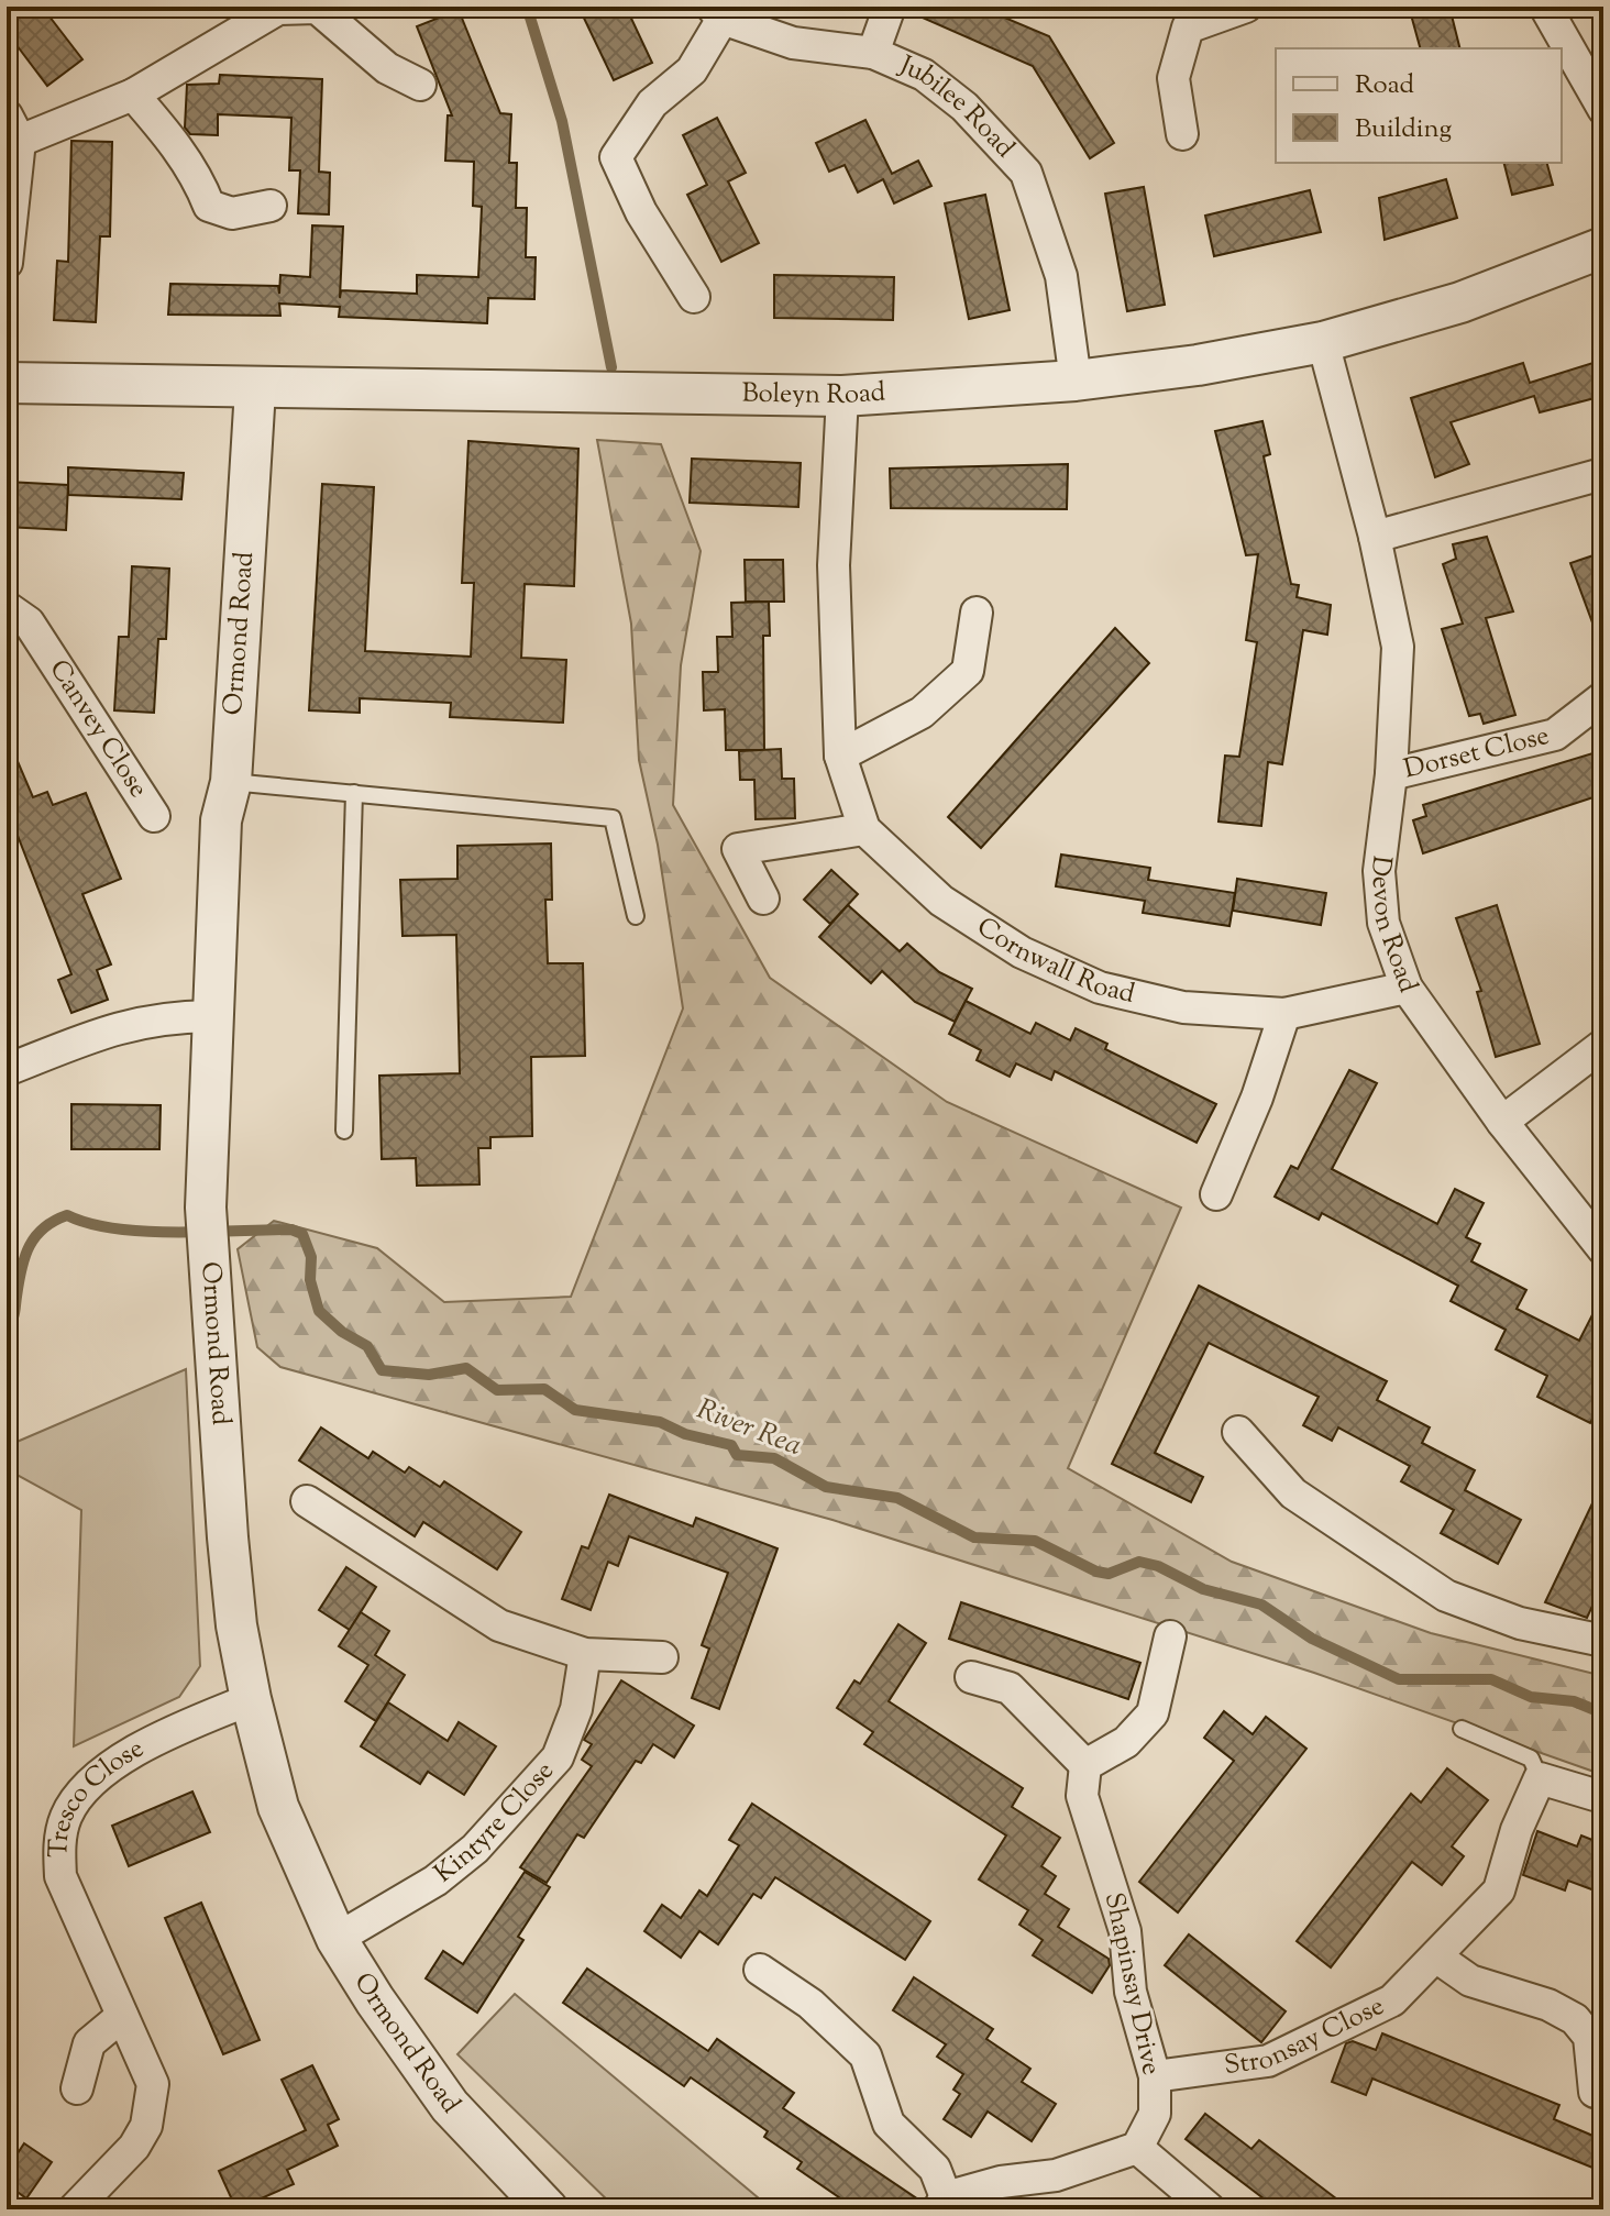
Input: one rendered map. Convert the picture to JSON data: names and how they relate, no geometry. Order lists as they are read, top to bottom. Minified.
{"streets":{"street":["Jubilee Road","Boleyn Road","Ormond Road","Canvey Close","Dorset Close","Devon Road","Cornwall Road","Tresco Close","Kintyre Close","Shapinsay Drive","Stronsay Close"]},"crossings":[["Jubilee Road","Boleyn Road"],["Boleyn Road","Ormond Road"],["Boleyn Road","Devon Road"],["Boleyn Road","Cornwall Road"],["Ormond Road","Tresco Close"],["Ormond Road","Kintyre Close"],["Dorset Close","Devon Road"],["Devon Road","Cornwall Road"],["Shapinsay Drive","Stronsay Close"]],"water":["River Rea"],"legend":["Road","Building"]}
